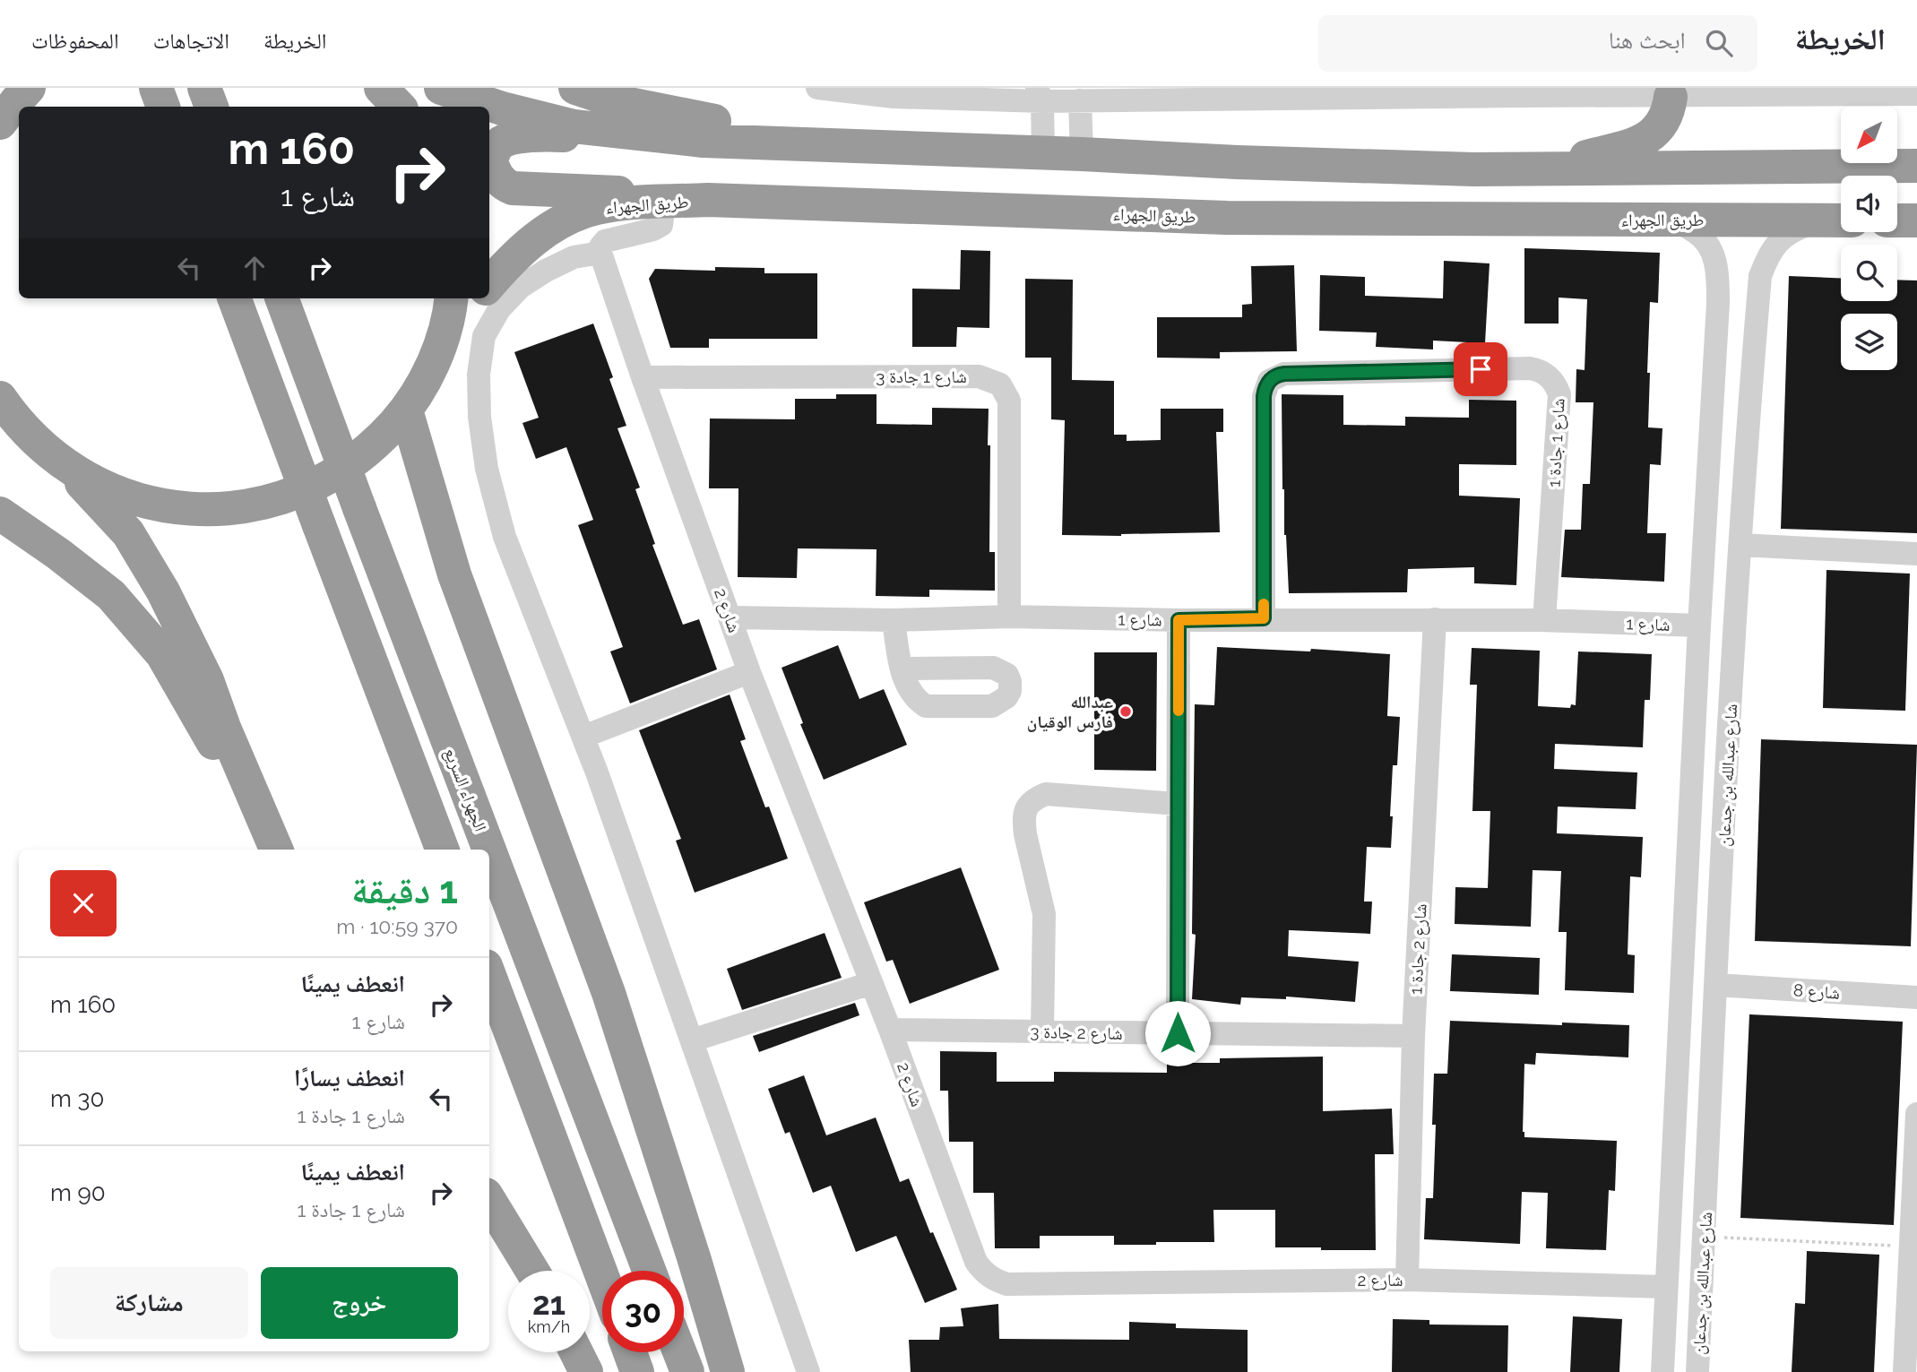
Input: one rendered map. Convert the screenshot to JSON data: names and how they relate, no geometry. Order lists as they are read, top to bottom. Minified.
{"streets":{"highway":["طريق الجهراء","الجهراء السريع"],"street":["شارع 1 جادة 3","شارع 1 جادة 1","شارع 2","شارع 1","شارع عبدالله بن جدعان","شارع 2 جادة 1","شارع 8","شارع 2 جادة 3"]},"crossings":[["طريق الجهراء","شارع عبدالله بن جدعان"],["شارع 1 جادة 3","شارع 2"],["شارع 1 جادة 3","شارع 1"],["شارع 1 جادة 1","شارع 1"],["شارع 2","شارع 1"],["شارع 2","شارع عبدالله بن جدعان"],["شارع 2","شارع 2 جادة 1"],["شارع 2","شارع 2 جادة 3"],["شارع 1","شارع عبدالله بن جدعان"],["شارع 1","شارع 2 جادة 1"],["شارع عبدالله بن جدعان","شارع 8"],["شارع 2 جادة 1","شارع 2 جادة 3"]],"places":["عبدالله فارس الوقيان"],"north":"bottom left","page":{"header":"الخريطة","search":"ابحث هنا","nav":["الخريطة","الاتجاهات","المحفوظات"],"turn":["160 m","شارع 1"],"heading":["1 دقيقة","370 m · 10:59"],"list":[{"name":"انعطف يمينًا","note":"شارع 1","value":"160 m"},{"name":"انعطف يسارًا","note":"شارع 1 جادة 1","value":"30 m"},{"name":"انعطف يمينًا","note":"شارع 1 جادة 1","value":"90 m"}],"buttons":["خروج","مشاركة"],"speed":"21 km/h","limit":"30"}}
